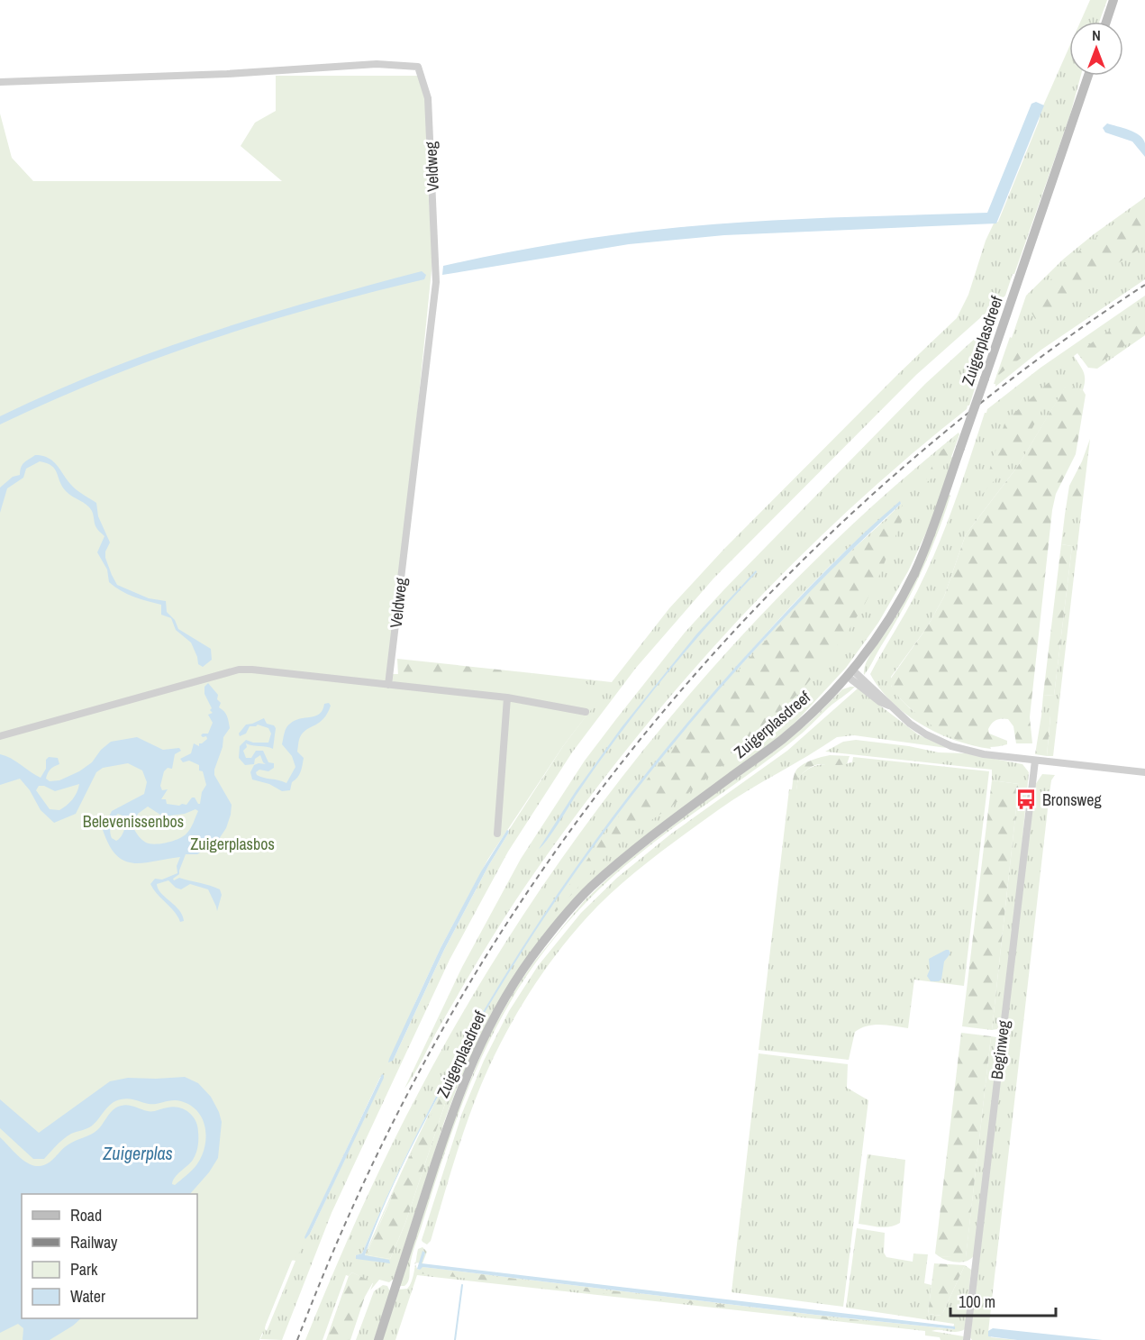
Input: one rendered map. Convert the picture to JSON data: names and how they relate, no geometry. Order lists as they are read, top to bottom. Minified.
{"streets":{"main road":["Zuigerplasdreef"],"street":["Veldweg","Beginweg"]},"water":["Zuigerplas"],"parks":["Belevenissenbos","Zuigerplasbos"],"places":{"bus stop":["Bronsweg"]},"legend":["Road","Railway","Park","Water"],"scale_bar":"100 m","north":"top"}
